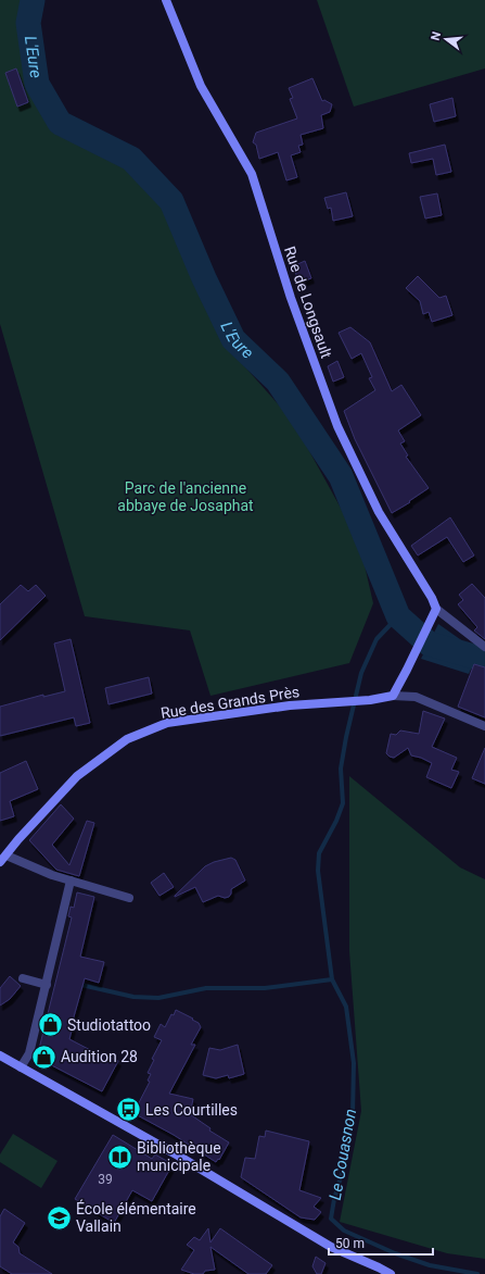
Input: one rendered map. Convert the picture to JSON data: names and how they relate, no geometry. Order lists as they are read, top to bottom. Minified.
{"streets":{"street":["Rue de Longsault","Rue des Grands Près"]},"water":["L'Eure","Le Couasnon"],"parks":["Parc de l'ancienne abbaye de Josaphat"],"places":{"shop":["Studiotattoo","Audition 28"],"bus stop":["Les Courtilles"],"library":["Bibliothèque municipale"],"school or university":["École élémentaire Vallain"]},"house_numbers":["39"],"scale_bar":"50 m","north":"left"}
